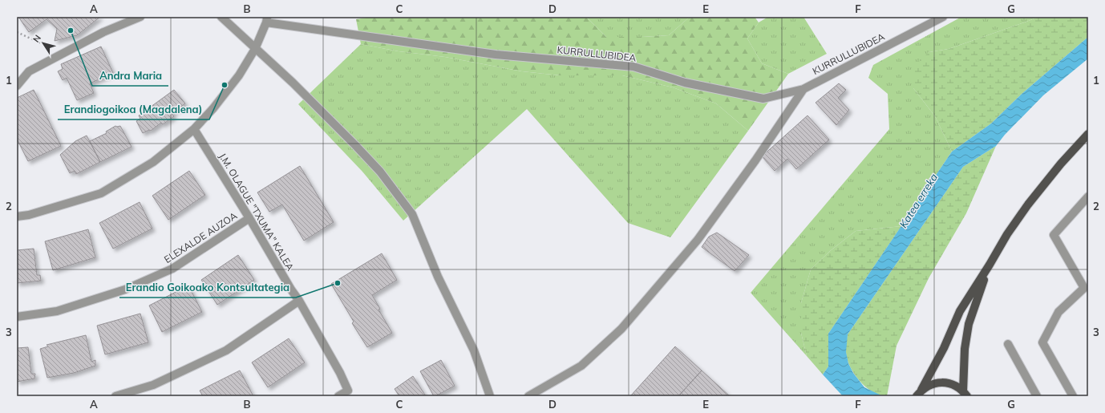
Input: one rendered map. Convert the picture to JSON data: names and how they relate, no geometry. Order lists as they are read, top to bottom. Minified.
{"streets":{"street":["KURRULLUBIDEA","J.M. OLAGUE \"TXUMA\" KALEA","ELEXALDE AUZOA"]},"crossings":[["J.M. OLAGUE \"TXUMA\" KALEA","ELEXALDE AUZOA"]],"water":["Katea erreka"],"places":["Andra Maria","Erandiogoikoa (Magdalena)","Erandio Goikoako Kontsultategia"],"north":"top left","grid":{"columns":["A","B","C","D","E","F","G"],"rows":["1","2","3"]}}
